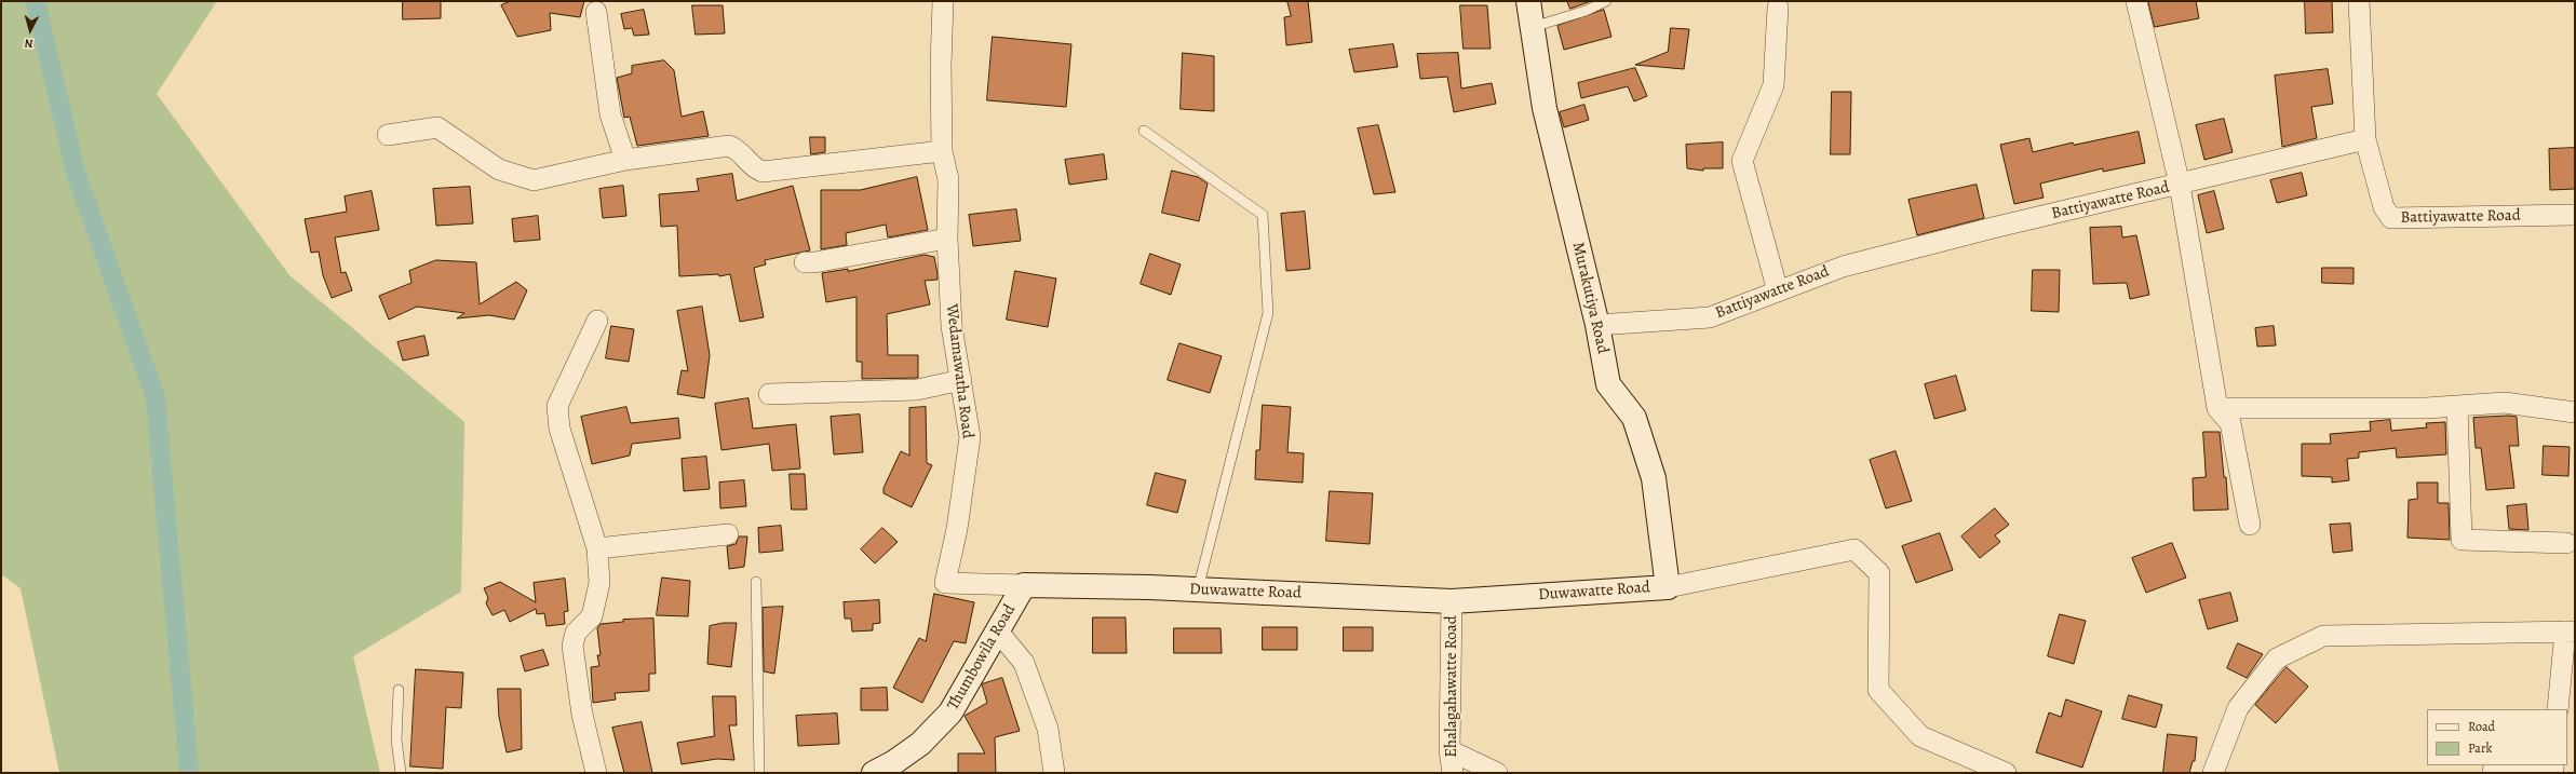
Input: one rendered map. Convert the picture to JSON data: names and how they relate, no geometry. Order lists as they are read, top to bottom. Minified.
{"streets":{"street":["Battiyawatte Road","Murakutiya Road","Wedamawatha Road","Duwawatte Road","Thumbowila Road","Ehalagahawatte Road"]},"crossings":[["Battiyawatte Road","Murakutiya Road"],["Murakutiya Road","Duwawatte Road"],["Wedamawatha Road","Duwawatte Road"],["Wedamawatha Road","Thumbowila Road"],["Duwawatte Road","Thumbowila Road"],["Duwawatte Road","Ehalagahawatte Road"]],"legend":["Road","Park"],"north":"bottom"}
